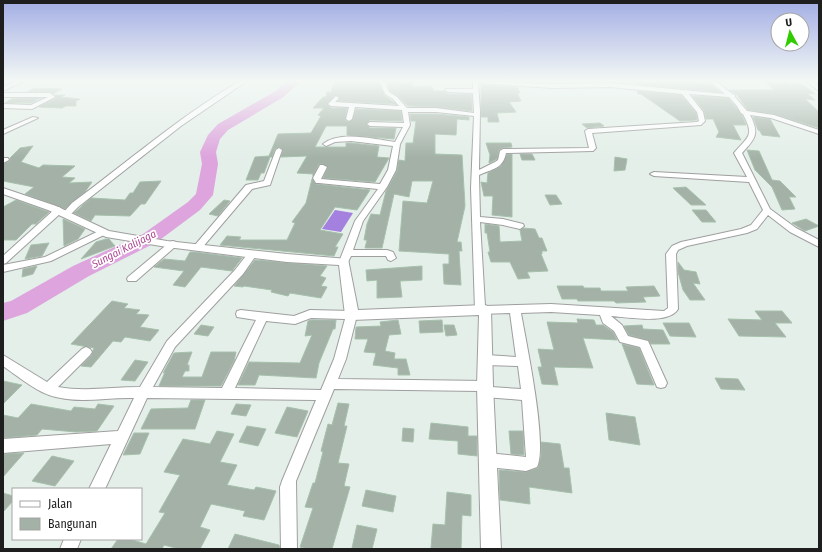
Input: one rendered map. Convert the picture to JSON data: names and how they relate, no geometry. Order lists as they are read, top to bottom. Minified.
{"water":["Sungai Kalijaga"],"legend":["Jalan","Bangunan"],"north":"top"}
